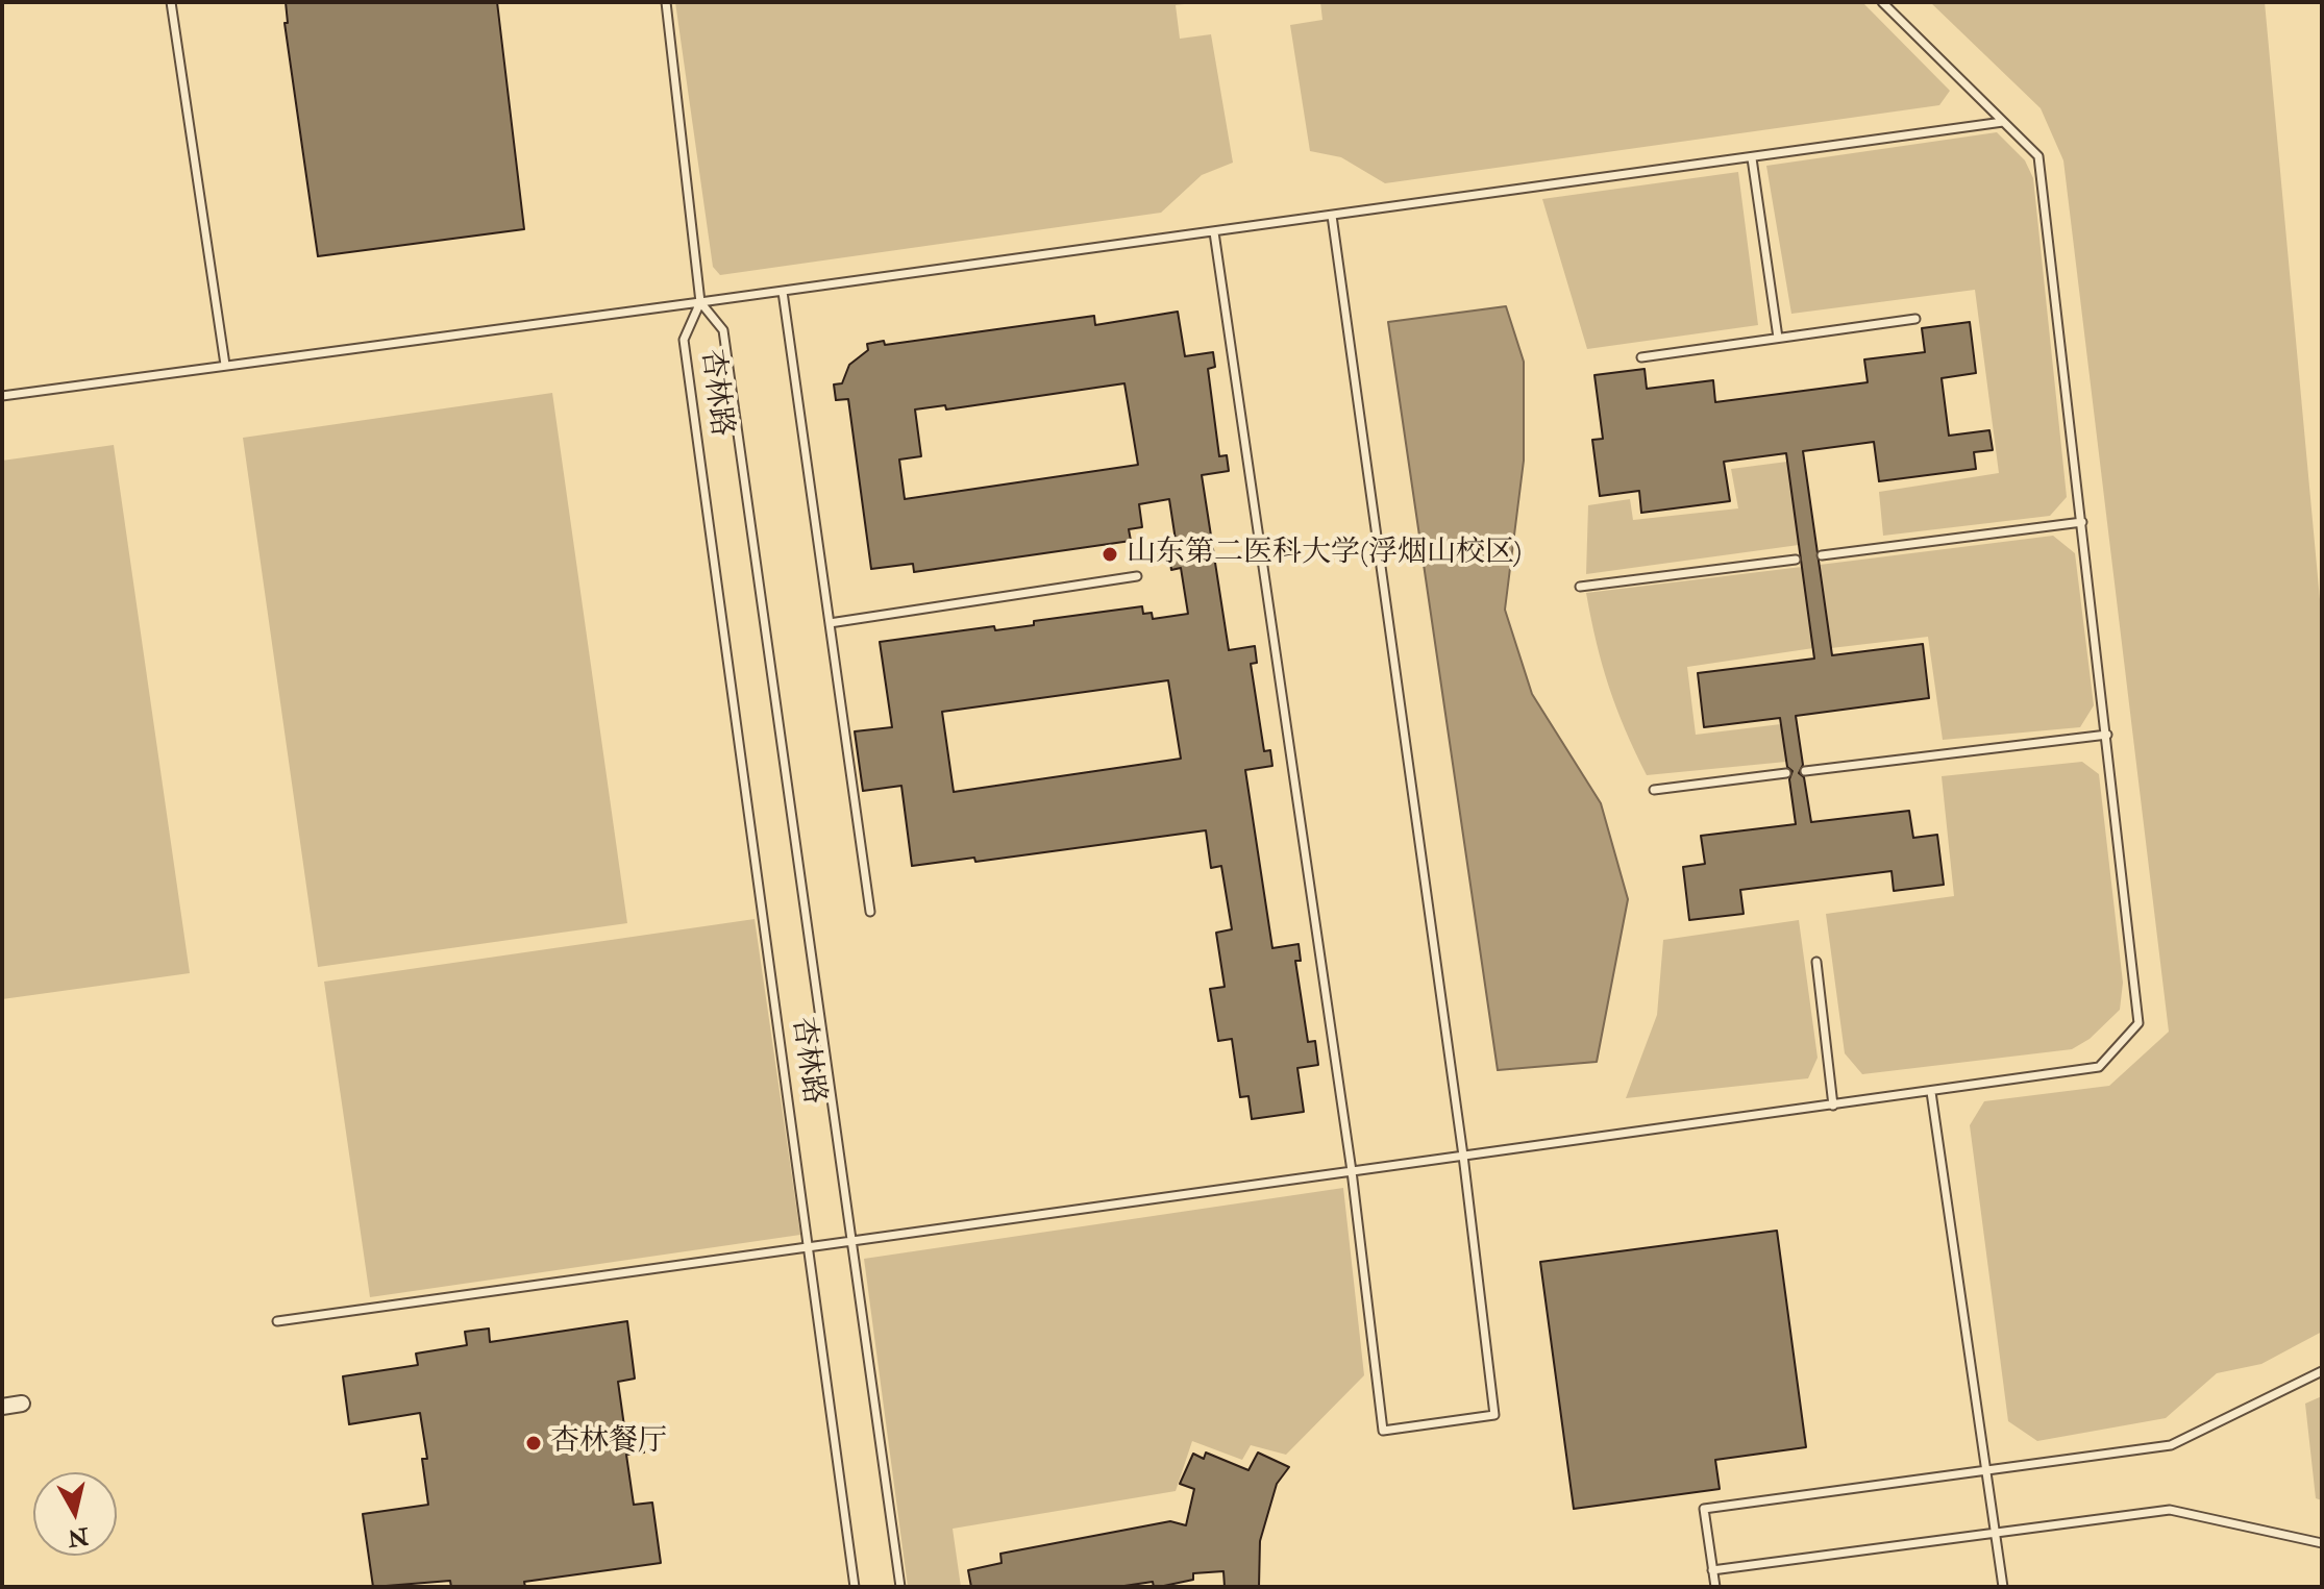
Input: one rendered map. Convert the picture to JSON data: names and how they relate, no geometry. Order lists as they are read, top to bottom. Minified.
{"streets":{"lane":["杏林路"]},"places":["山东第二医科大学(浮烟山校区)","杏林餐厅"],"north":"bottom"}
